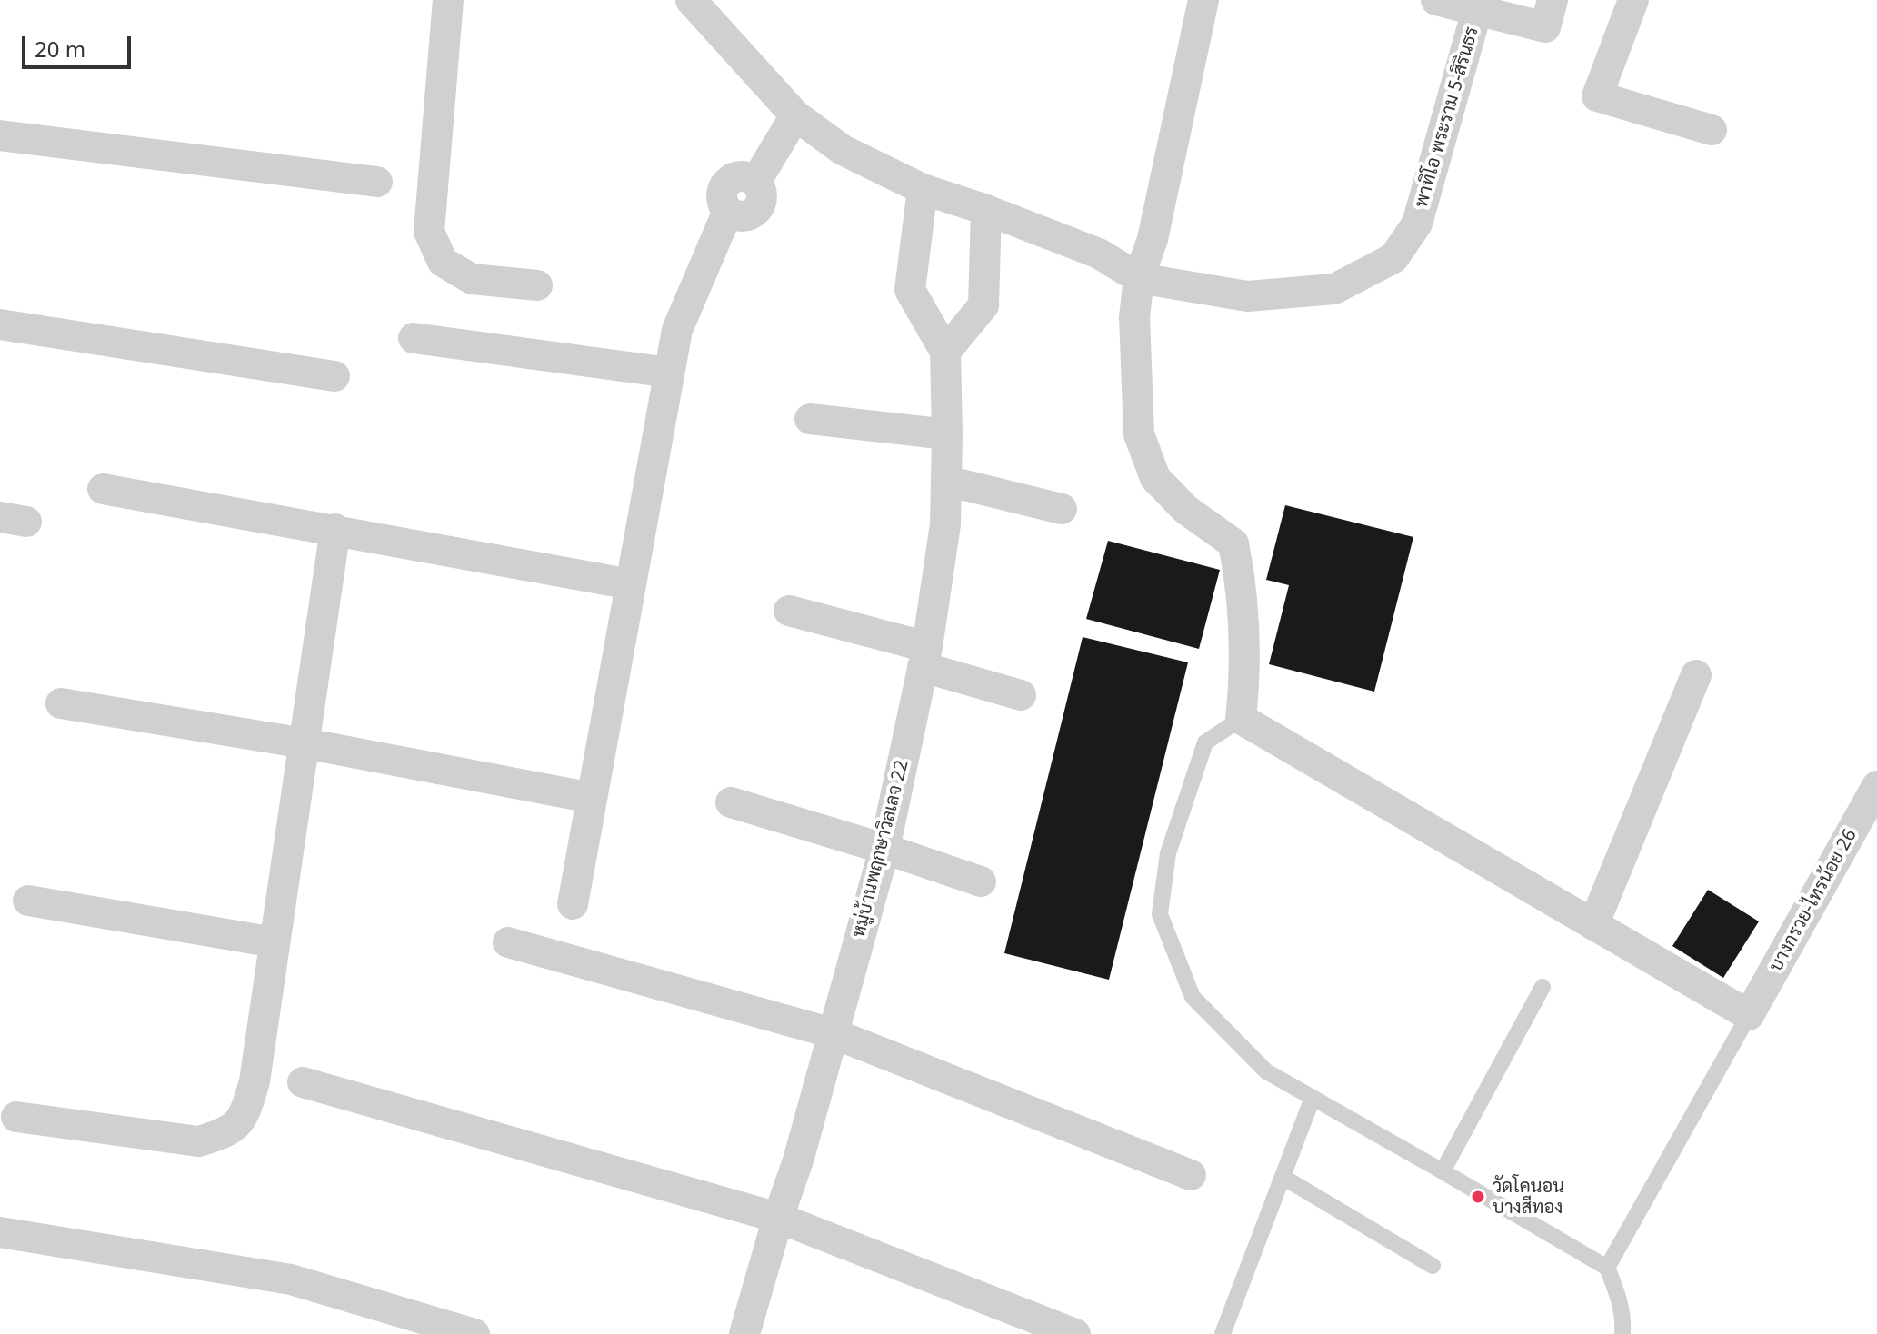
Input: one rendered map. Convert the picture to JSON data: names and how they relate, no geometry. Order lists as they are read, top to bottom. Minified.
{"streets":{"street":["พาทิโอ พระราม 5-สิรินธร","หมู่บ้านพฤกษาวิลเลจ 22","บางกรวย-ไทรน้อย 26"]},"places":["วัดโคนอน บางสีทอง"],"scale_bar":"20 m"}
